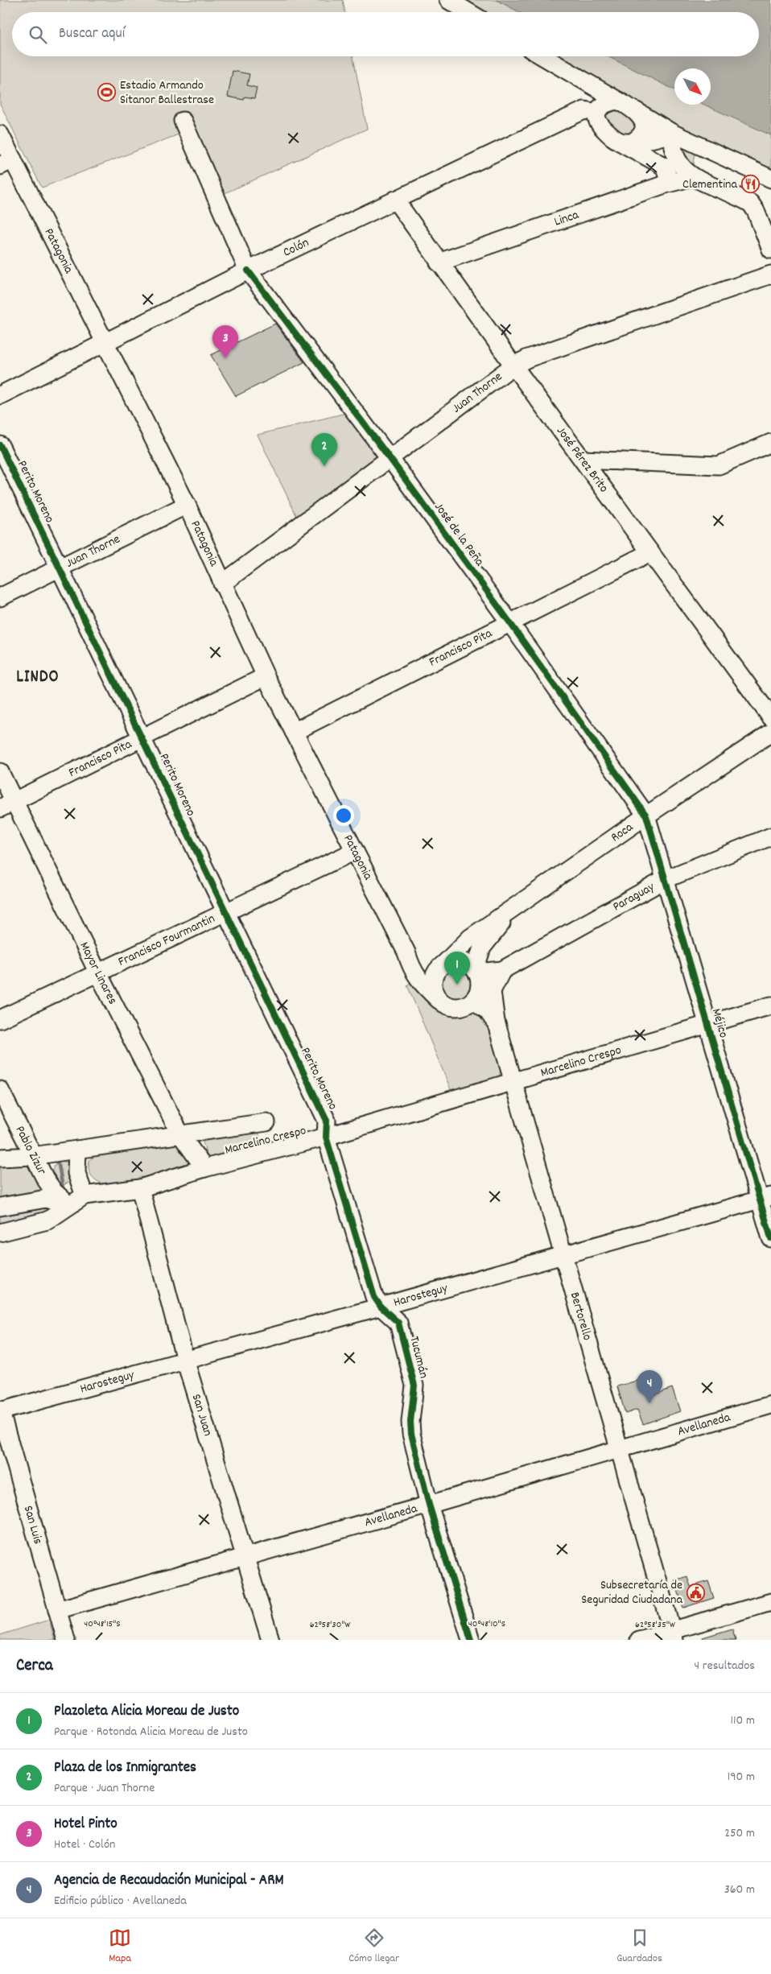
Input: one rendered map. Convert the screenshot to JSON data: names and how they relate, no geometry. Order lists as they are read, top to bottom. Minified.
{"streets":{"street":["Linca","Colón","Patagonia","Juan Thorne","José Pérez Brito","Perito Moreno","José de la Peña","Francisco Pita","Roca","Paraguay","Francisco Fourmantin","Mayor Linares","Méjico","Marcelino Crespo","Pablo Zizur","Harosteguy","Bertorello","Tucumán","San Juan","Avellaneda","San Luis"]},"crossings":[["Linca","José Pérez Brito"],["Colón","Patagonia"],["Colón","José Pérez Brito"],["Colón","José de la Peña"],["Patagonia","Juan Thorne"],["Patagonia","Francisco Pita"],["Patagonia","Paraguay"],["Patagonia","Francisco Fourmantin"],["Patagonia","Bertorello"],["Juan Thorne","José Pérez Brito"],["Juan Thorne","Perito Moreno"],["Juan Thorne","José de la Peña"],["José Pérez Brito","Francisco Pita"],["Perito Moreno","Francisco Pita"],["Perito Moreno","Francisco Fourmantin"],["Perito Moreno","Marcelino Crespo"],["Perito Moreno","Tucumán"],["José de la Peña","Francisco Pita"],["José de la Peña","Roca"],["José de la Peña","Méjico"],["Francisco Pita","Mayor Linares"],["Roca","Méjico"],["Paraguay","Méjico"],["Paraguay","Bertorello"],["Francisco Fourmantin","Mayor Linares"],["Mayor Linares","Marcelino Crespo"],["Méjico","Marcelino Crespo"],["Méjico","Harosteguy"],["Marcelino Crespo","Pablo Zizur"],["Marcelino Crespo","Bertorello"],["Marcelino Crespo","Tucumán"],["Marcelino Crespo","San Juan"],["Harosteguy","Bertorello"],["Harosteguy","Tucumán"],["Harosteguy","San Juan"],["Harosteguy","San Luis"],["Bertorello","Avellaneda"],["Tucumán","Avellaneda"],["San Juan","Avellaneda"],["Avellaneda","San Luis"]],"districts":["LINDO"],"places":{"sports":["Estadio Armando Sitanor Ballestrase"],"restaurant":["Clementina"],"public building":["Subsecretaría de Seguridad Ciudadana"]},"north":"bottom right","page":{"search":"Buscar aquí","pins":["3","2","1","4"],"heading":["Cerca","4 resultados"],"list":[{"mark":"1","name":"Plazoleta Alicia Moreau de Justo","note":"Parque · Rotonda Alicia Moreau de Justo","value":"110 m"},{"mark":"2","name":"Plaza de los Inmigrantes","note":"Parque · Juan Thorne","value":"190 m"},{"mark":"3","name":"Hotel Pinto","note":"Hotel · Colón","value":"250 m"},{"mark":"4","name":"Agencia de Recaudación Municipal - ARM","note":"Edificio público · Avellaneda","value":"360 m"}],"nav":["Mapa","Cómo llegar","Guardados"]},"coordinates":["40°48'15\"S","40°48'10\"S","62°58'30\"W","62°58'35\"W"]}
